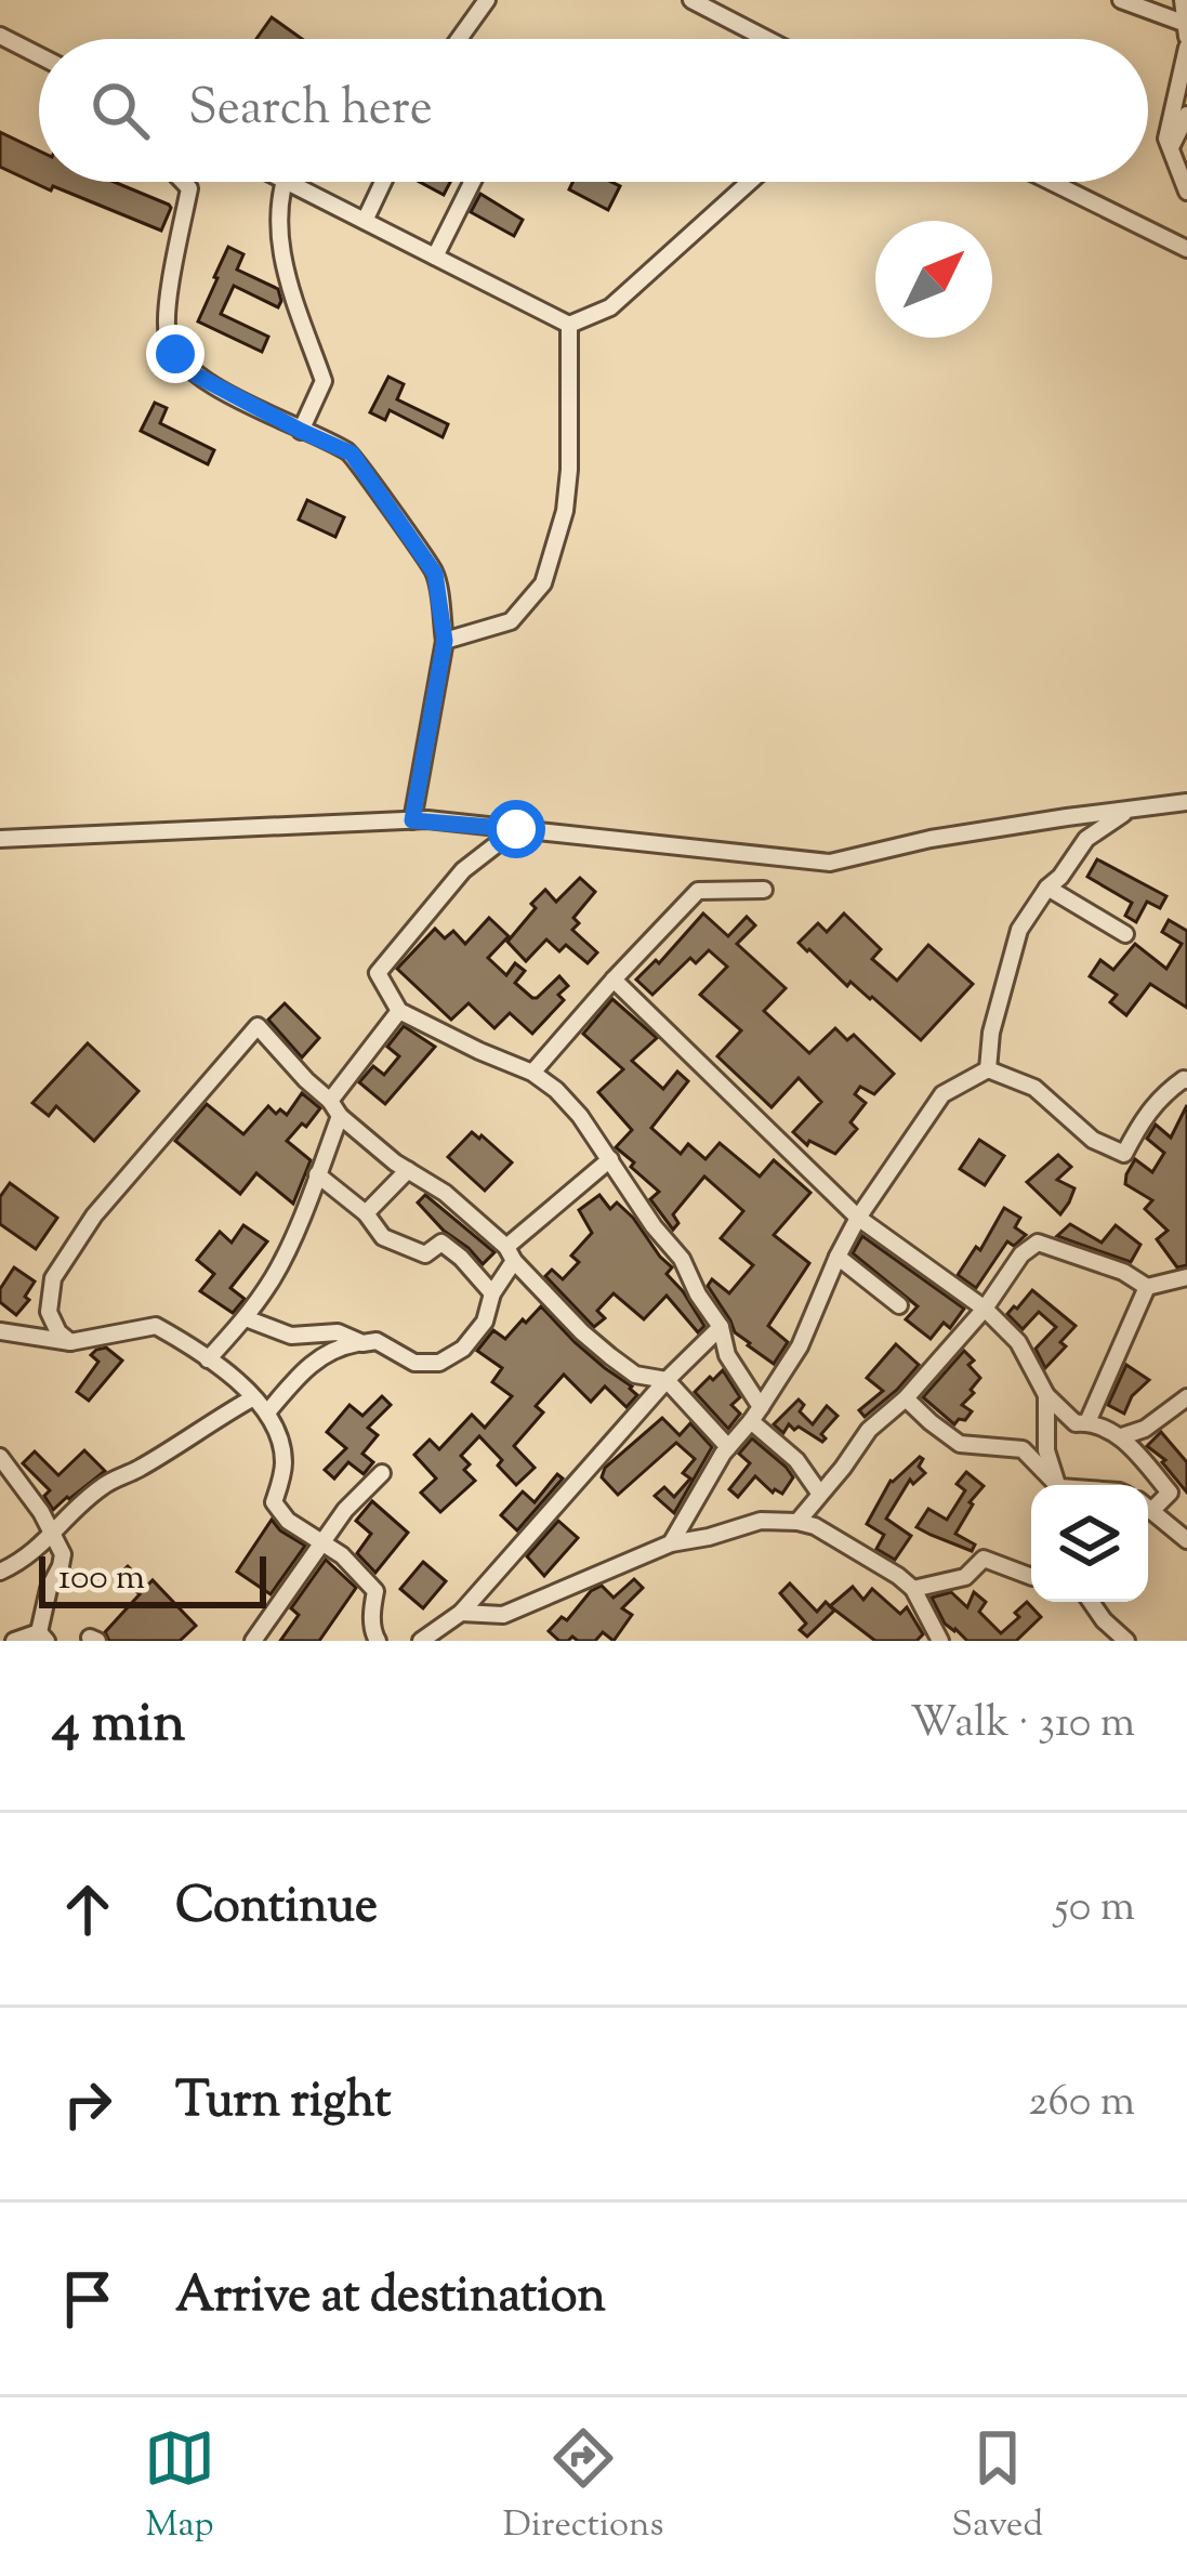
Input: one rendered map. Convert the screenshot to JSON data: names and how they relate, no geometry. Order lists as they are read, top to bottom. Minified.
{"scale_bar":"100 m","north":"top right","page":{"search":"Search here","scale":"100 m","heading":["4 min","Walk · 310 m"],"list":[["Continue","50 m"],["Turn right","260 m"],"Arrive at destination"],"nav":["Map","Directions","Saved"]}}
